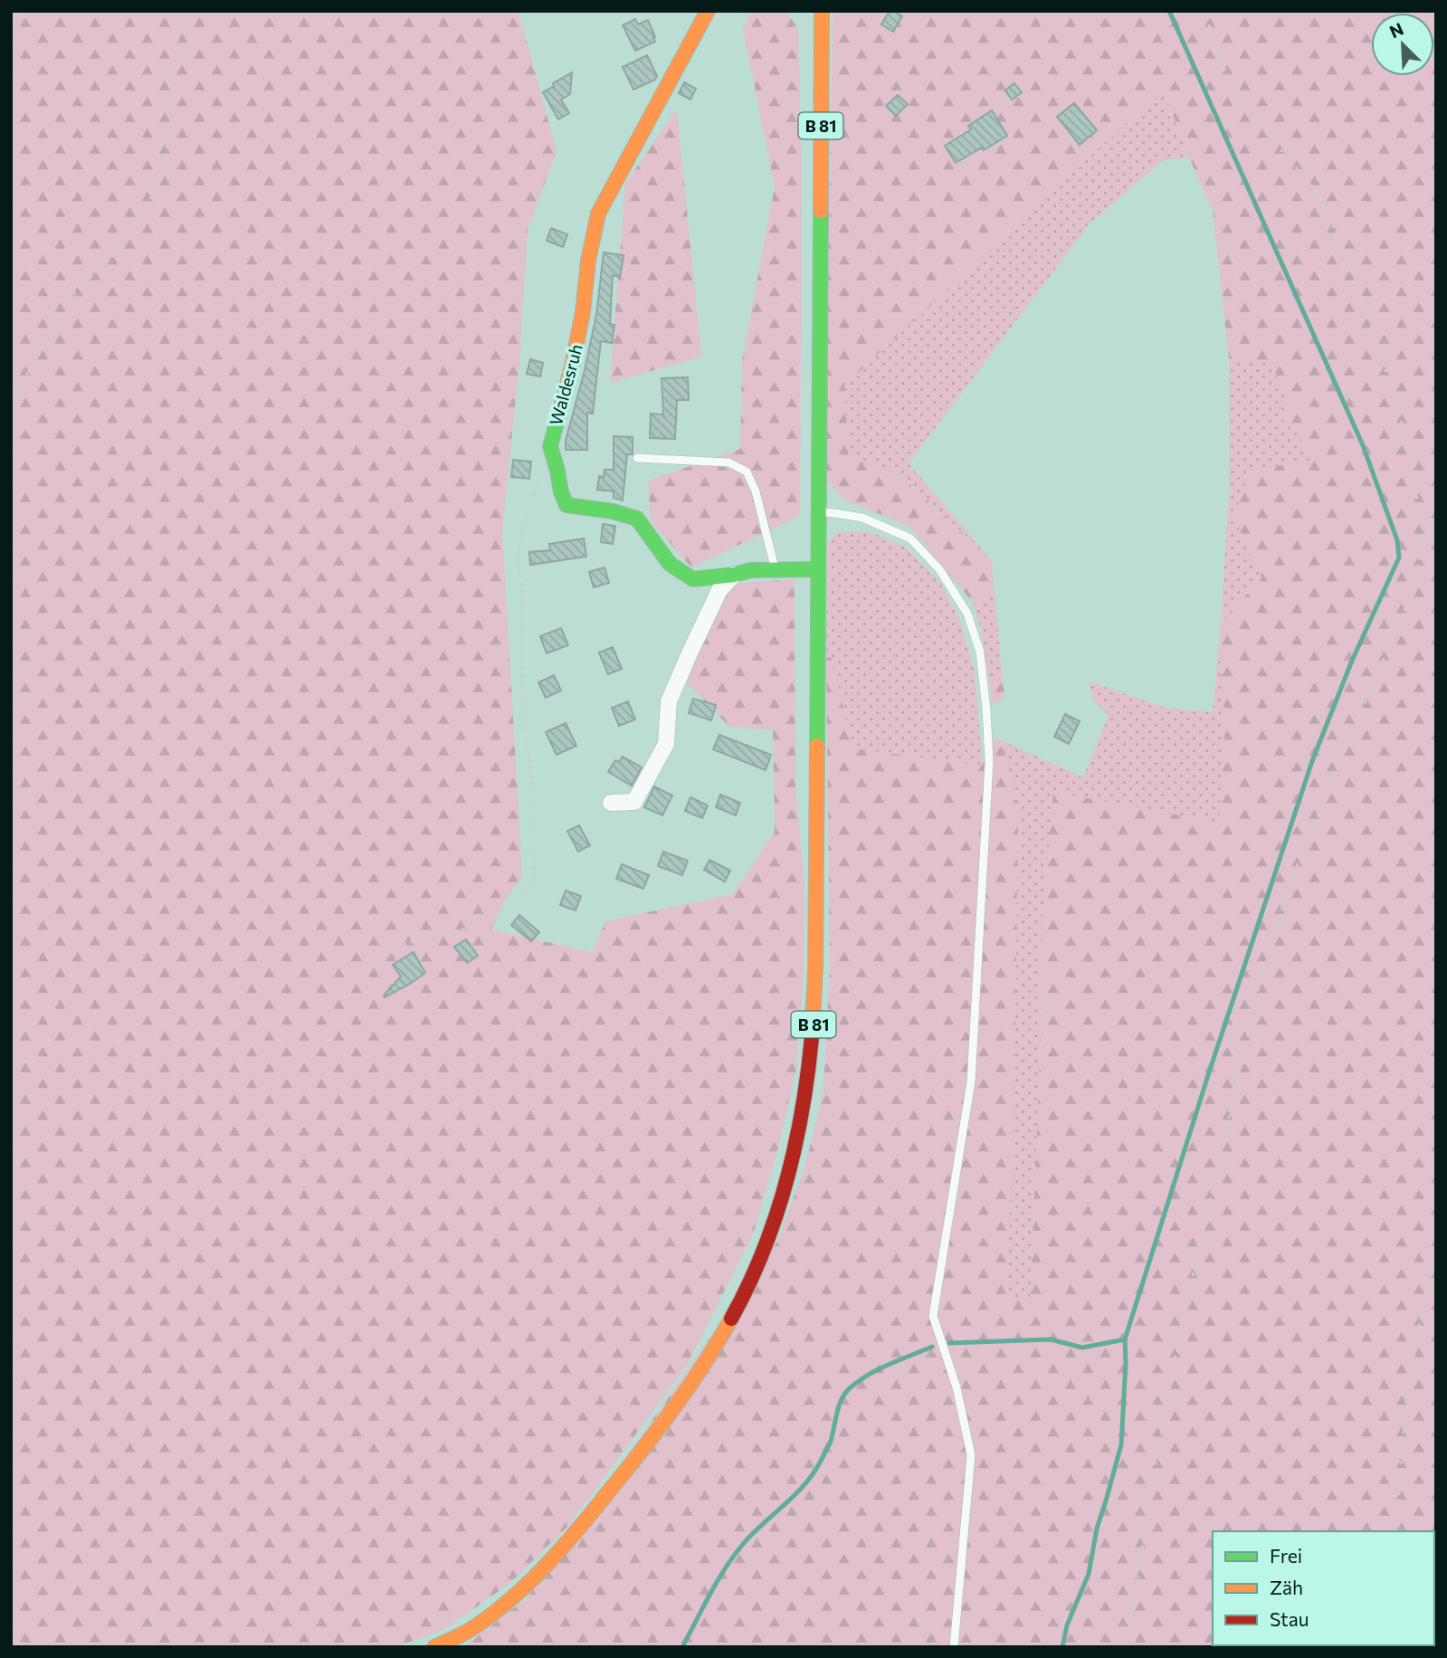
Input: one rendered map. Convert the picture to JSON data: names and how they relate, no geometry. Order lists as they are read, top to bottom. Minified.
{"streets":{"main road":["B 81","Waldesruh"]},"crossings":[["B 81","Waldesruh"]],"legend":["Frei","Zäh","Stau"],"north":"top left"}
